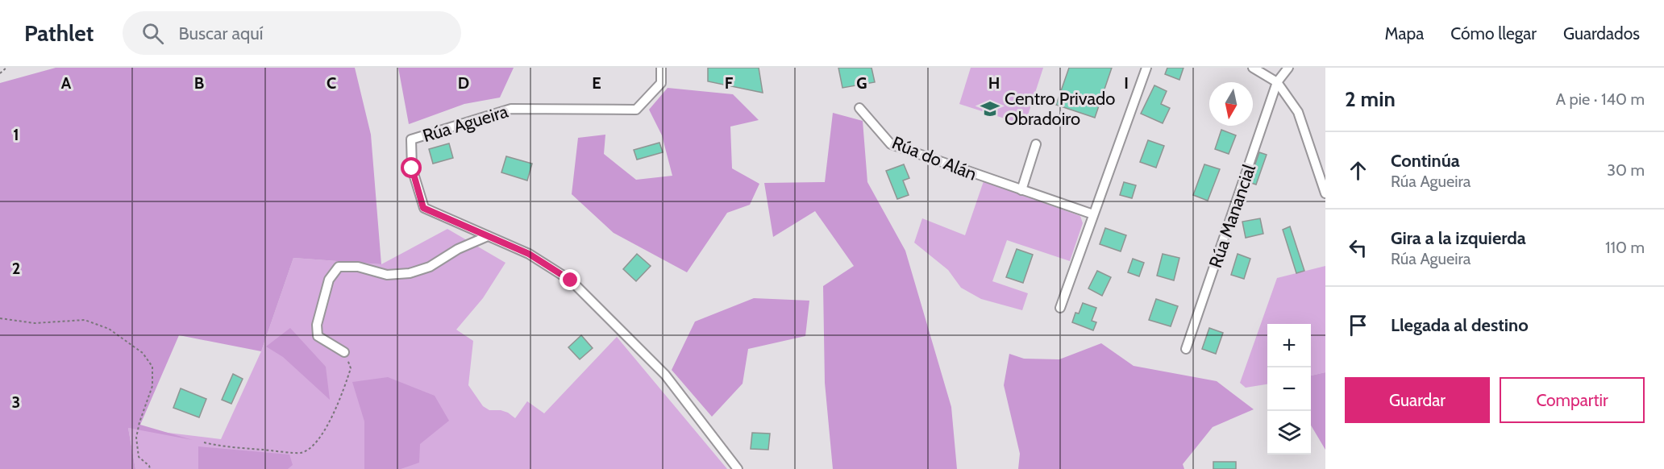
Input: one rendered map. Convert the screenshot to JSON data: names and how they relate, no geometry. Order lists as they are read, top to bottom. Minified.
{"streets":{"street":["Rúa Agueira","Rúa do Alán","Rúa Manancial"]},"places":{"school or university":["Centro Privado Obradoiro"]},"north":"bottom","page":{"header":"Pathlet","search":"Buscar aquí","nav":["Mapa","Cómo llegar","Guardados"],"heading":["2 min","A pie · 140 m"],"list":[["Continúa","Rúa Agueira","30 m"],["Gira a la izquierda","Rúa Agueira","110 m"],"Llegada al destino"],"map_buttons":["+","−"],"buttons":["Guardar","Compartir"]},"grid":{"columns":["A","B","C","D","E","F","G","H","I"],"rows":["1","2","3"]}}
